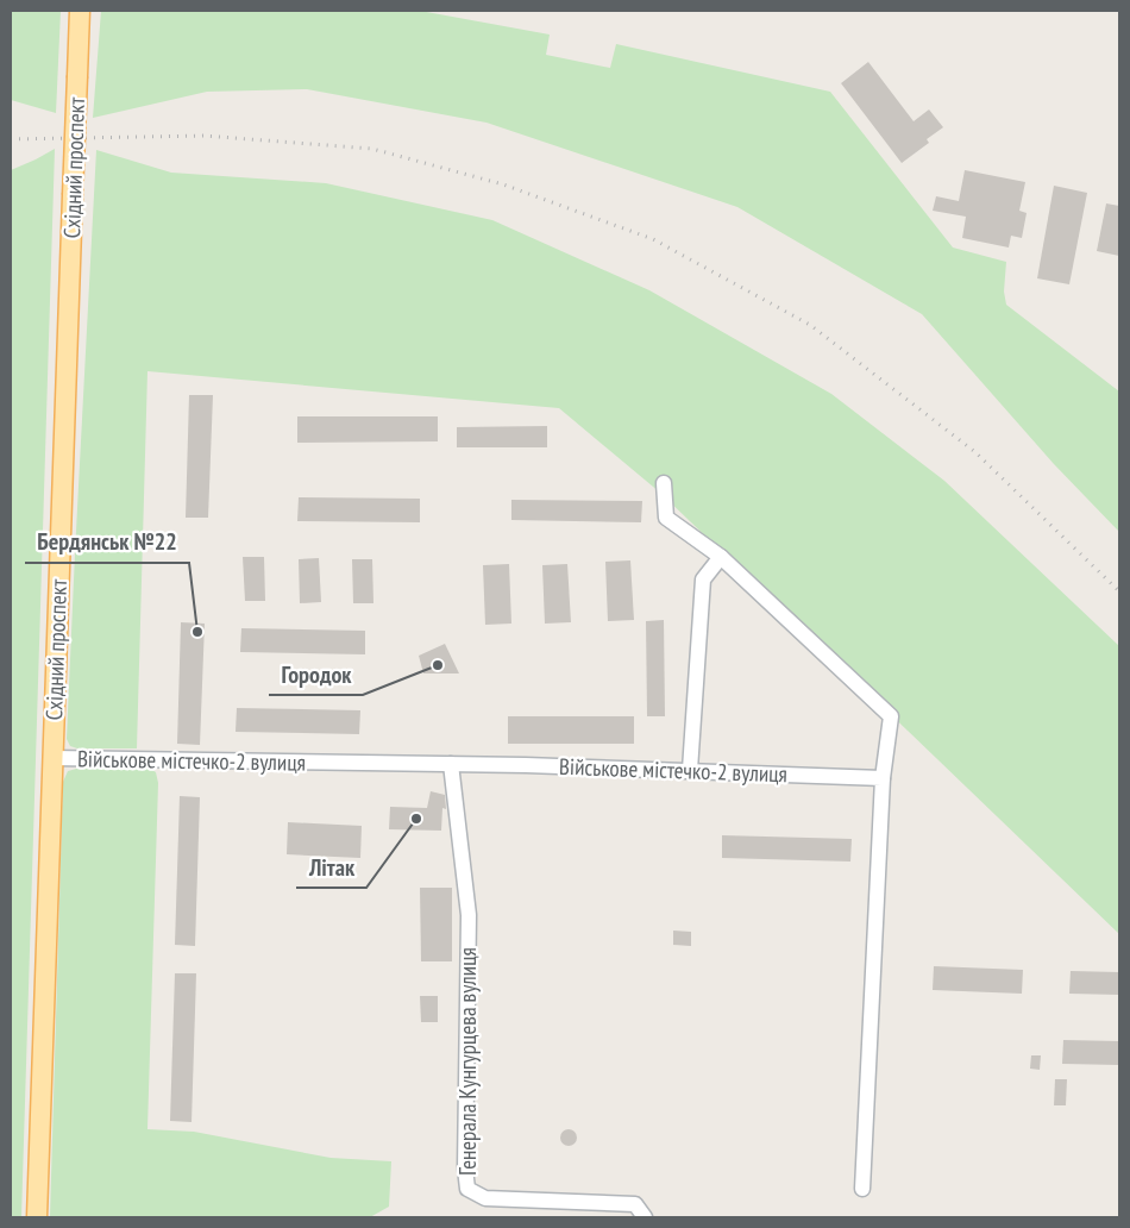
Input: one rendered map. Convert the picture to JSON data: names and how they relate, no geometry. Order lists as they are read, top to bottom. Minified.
{"streets":{"main road":["Східний проспект"],"street":["Військове містечко-2 вулиця","Генерала Кунгурцева вулиця"]},"crossings":[["Східний проспект","Військове містечко-2 вулиця"],["Військове містечко-2 вулиця","Генерала Кунгурцева вулиця"]],"places":["Бердянськ №22","Городок","Літак"]}
